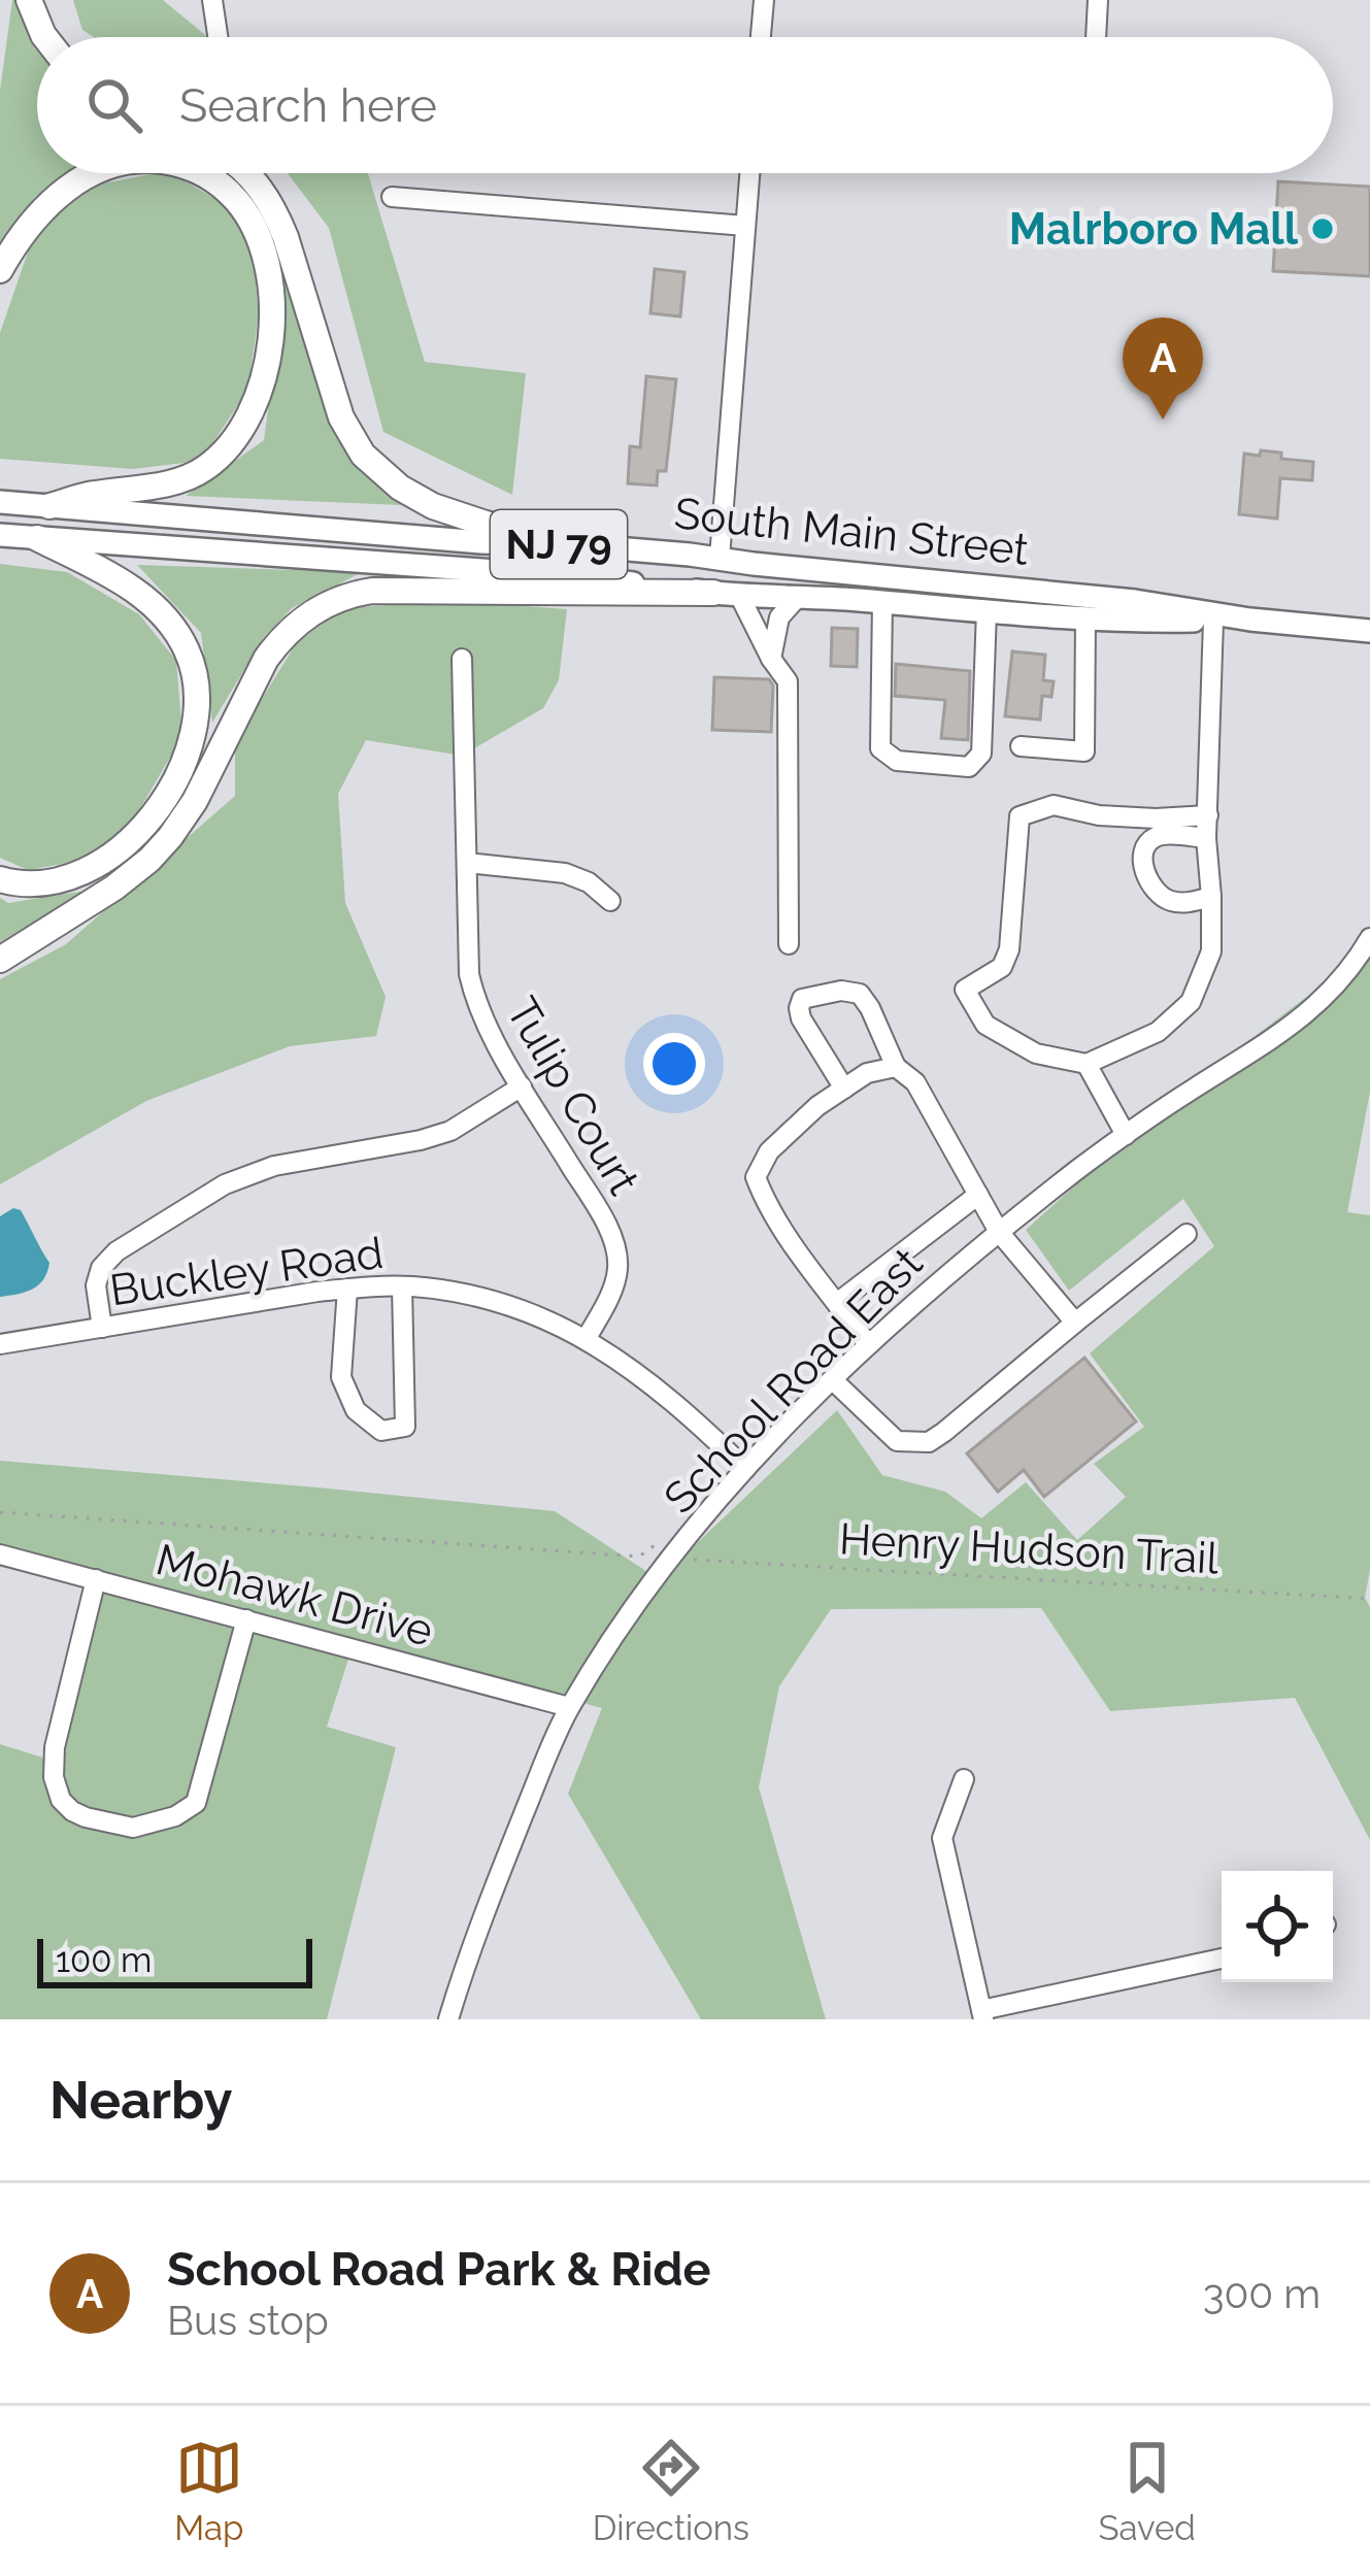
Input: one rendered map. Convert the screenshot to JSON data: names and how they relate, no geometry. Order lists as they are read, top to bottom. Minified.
{"streets":{"main road":["South Main Street","NJ 79"],"street":["Tulip Court","Buckley Road","School Road East","Mohawk Drive"],"path":["Henry Hudson Trail"]},"crossings":[["Tulip Court","Buckley Road"],["Buckley Road","School Road East"],["School Road East","Mohawk Drive"]],"places":["Malrboro Mall"],"scale_bar":"100 m","page":{"search":"Search here","pins":"A","scale":"100 m","heading":"Nearby","list":[{"mark":"A","name":"School Road Park & Ride","note":"Bus stop","value":"300 m"}],"nav":["Map","Directions","Saved"]}}
